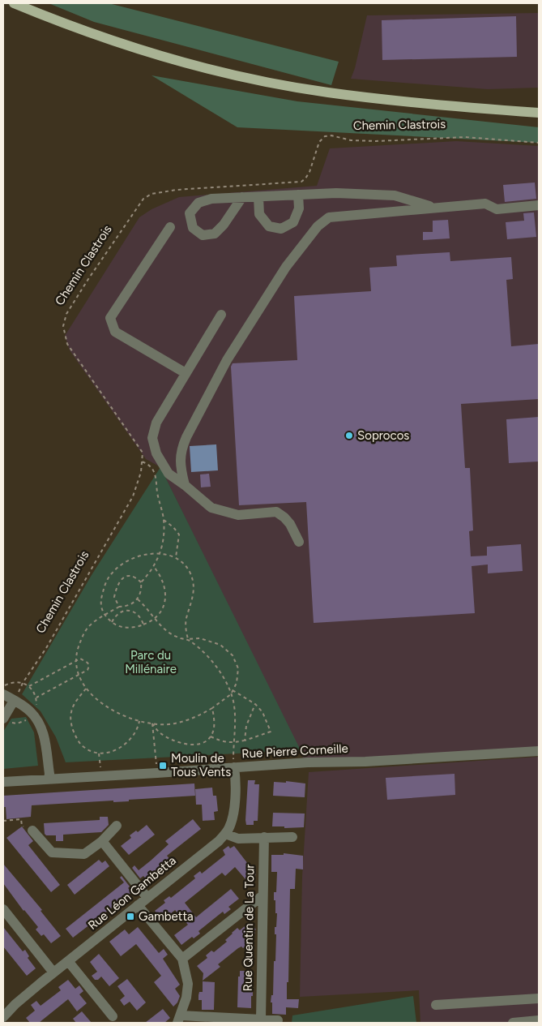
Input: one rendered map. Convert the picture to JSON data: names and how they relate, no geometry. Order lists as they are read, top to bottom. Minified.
{"streets":{"street":["Rue Pierre Corneille","Rue Léon Gambetta","Rue Quentin de La Tour"],"path":["Chemin Clastrois"]},"crossings":[["Rue Pierre Corneille","Rue Léon Gambetta"]],"parks":["Parc du Millénaire"],"places":{"other":["Soprocos"],"transit":["Moulin de Tous Vents","Gambetta"]}}
